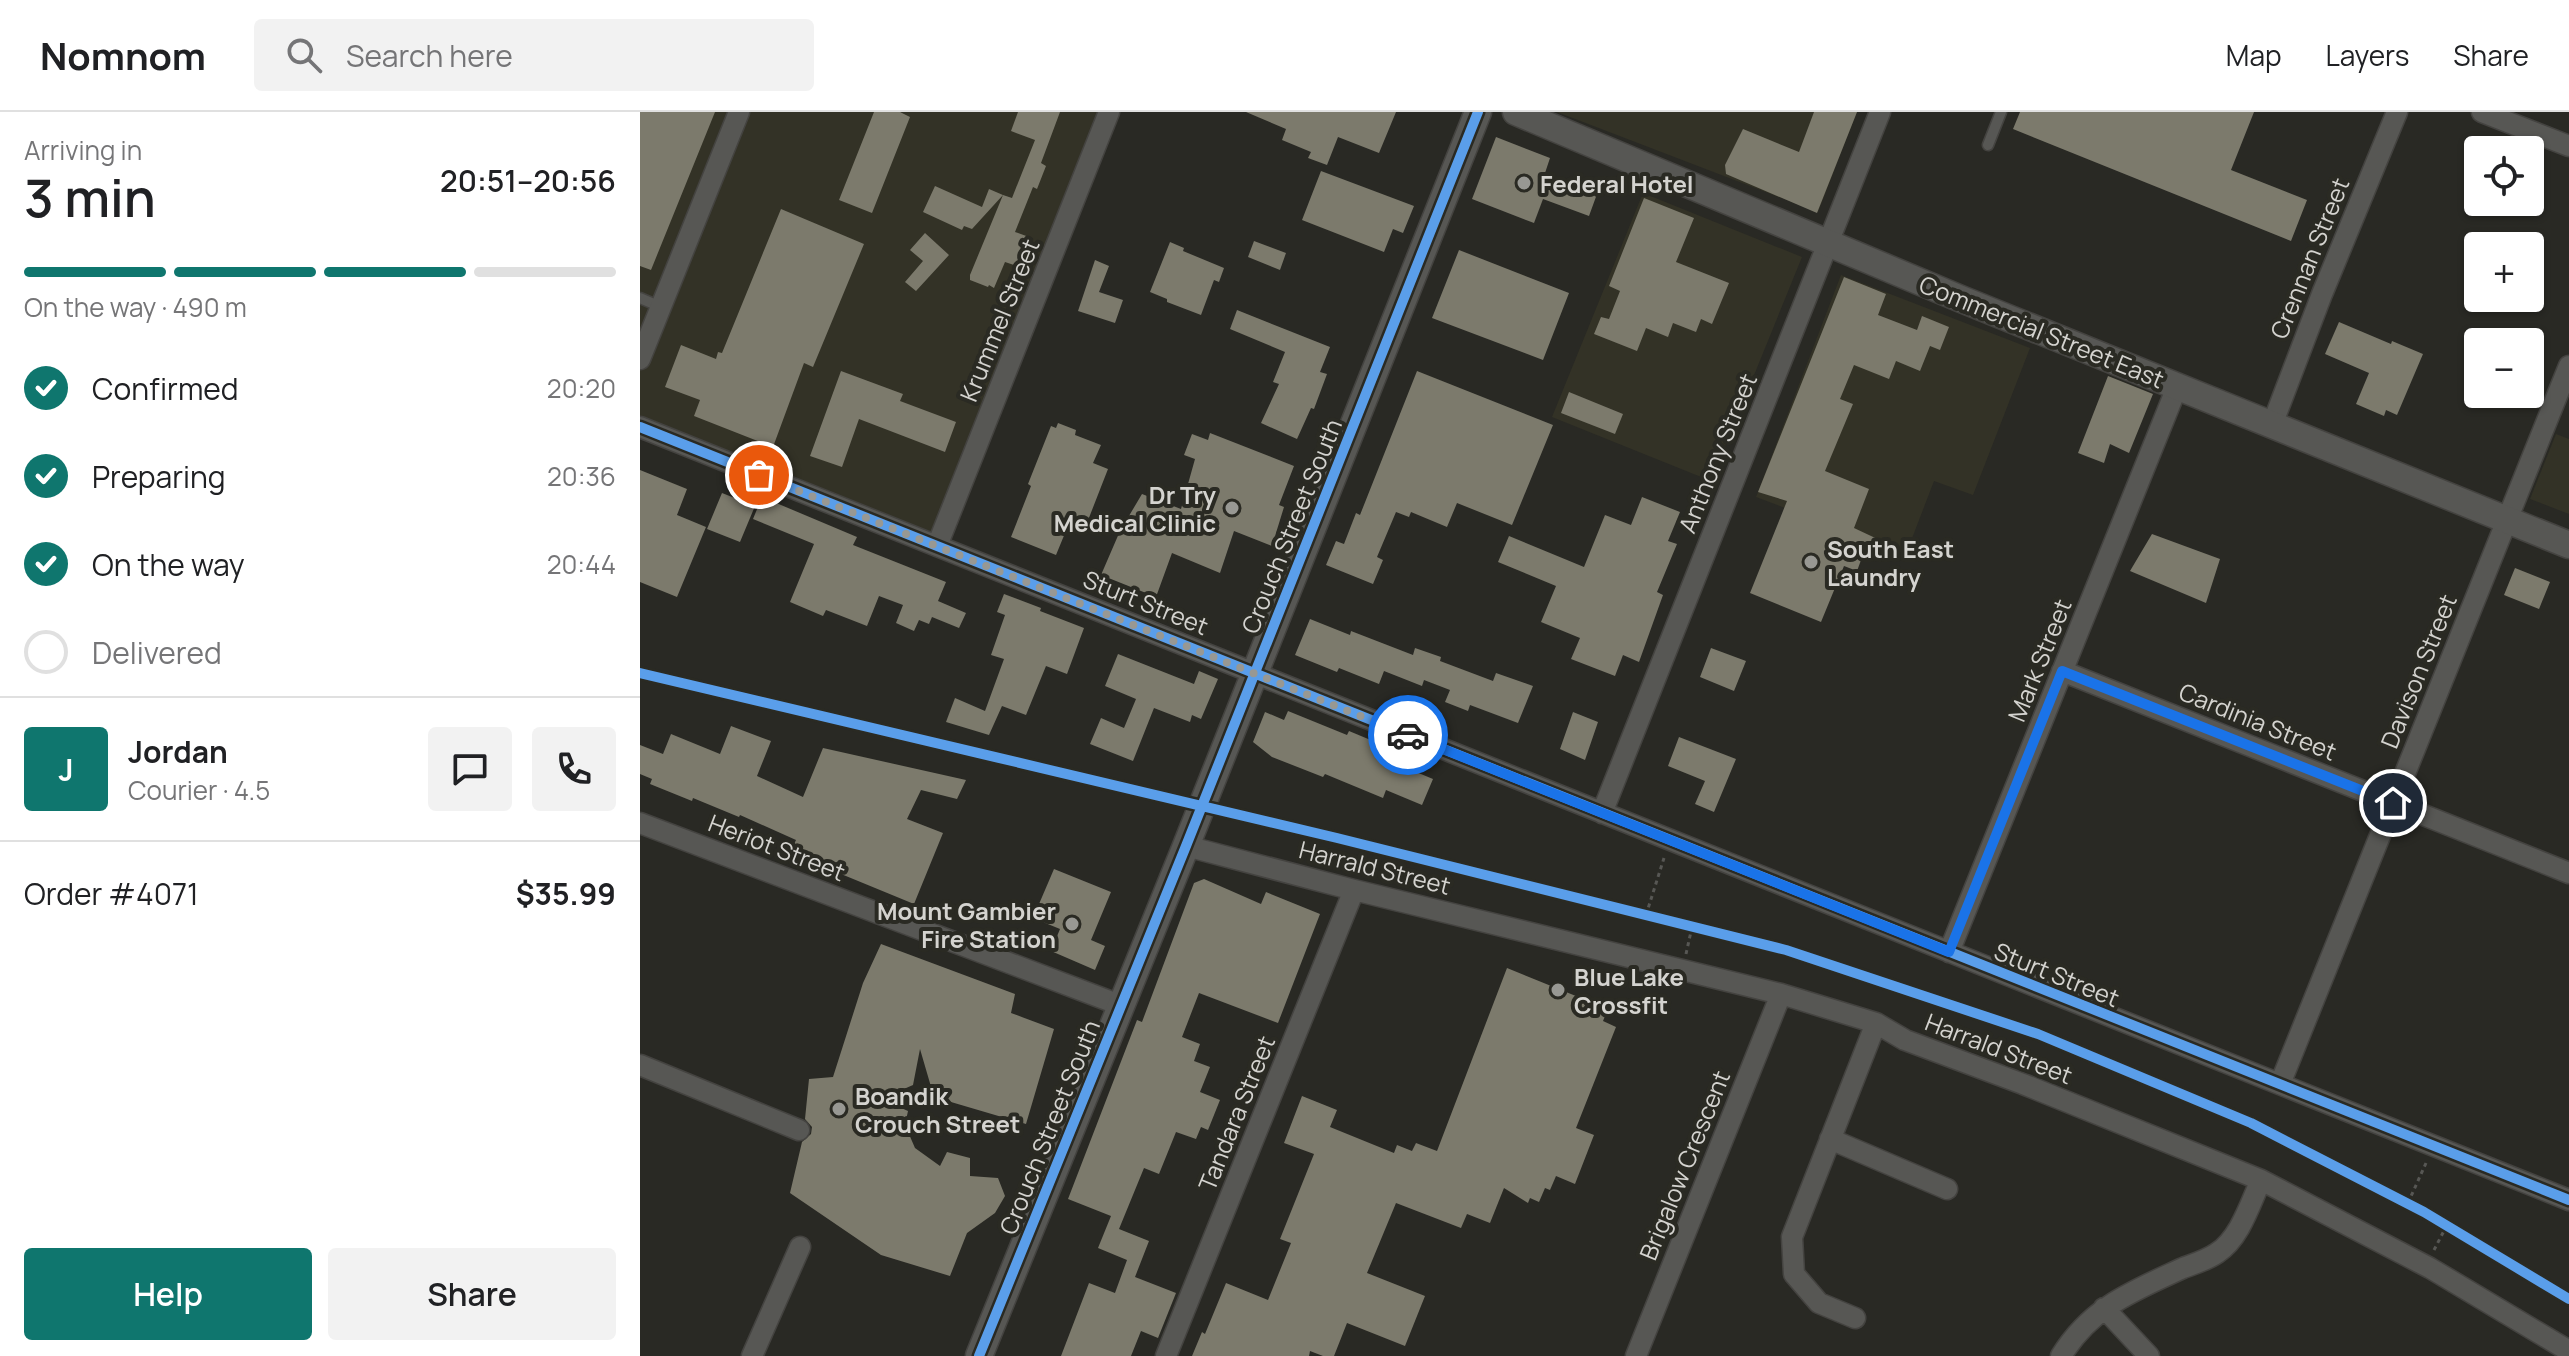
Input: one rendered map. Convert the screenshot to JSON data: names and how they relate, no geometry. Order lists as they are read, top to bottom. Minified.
{"streets":{"street":["Crennan Street","Krummel Street","Commercial Street East","Anthony Street","Crouch Street South","Sturt Street","Mark Street","Davison Street","Cardinia Street","Heriot Street","Harrald Street","Tandara Street","Brigalow Crescent"]},"crossings":[["Crennan Street","Commercial Street East"],["Krummel Street","Sturt Street"],["Commercial Street East","Anthony Street"],["Commercial Street East","Mark Street"],["Commercial Street East","Davison Street"],["Anthony Street","Sturt Street"],["Crouch Street South","Sturt Street"],["Crouch Street South","Heriot Street"],["Crouch Street South","Harrald Street"],["Sturt Street","Mark Street"],["Sturt Street","Davison Street"],["Mark Street","Cardinia Street"],["Davison Street","Cardinia Street"],["Harrald Street","Tandara Street"],["Harrald Street","Brigalow Crescent"]],"places":["Federal Hotel","Dr Try Medical Clinic","South East Laundry","Mount Gambier Fire Station","Blue Lake Crossfit","Boandik Crouch Street"],"page":{"header":"Nomnom","search":"Search here","nav":["Map","Layers","Share"],"heading":["3 min","Arriving in","20:51–20:56"],"panel":["Jordan","Courier · 4.5","Order #4071","$35.99"],"map_buttons":["+","−"],"bar":"On the way · 490 m","list":[["Confirmed","20:20"],["Preparing","20:36"],["On the way","20:44"],"Delivered"],"round":"J","buttons":["Help","Share"]}}
